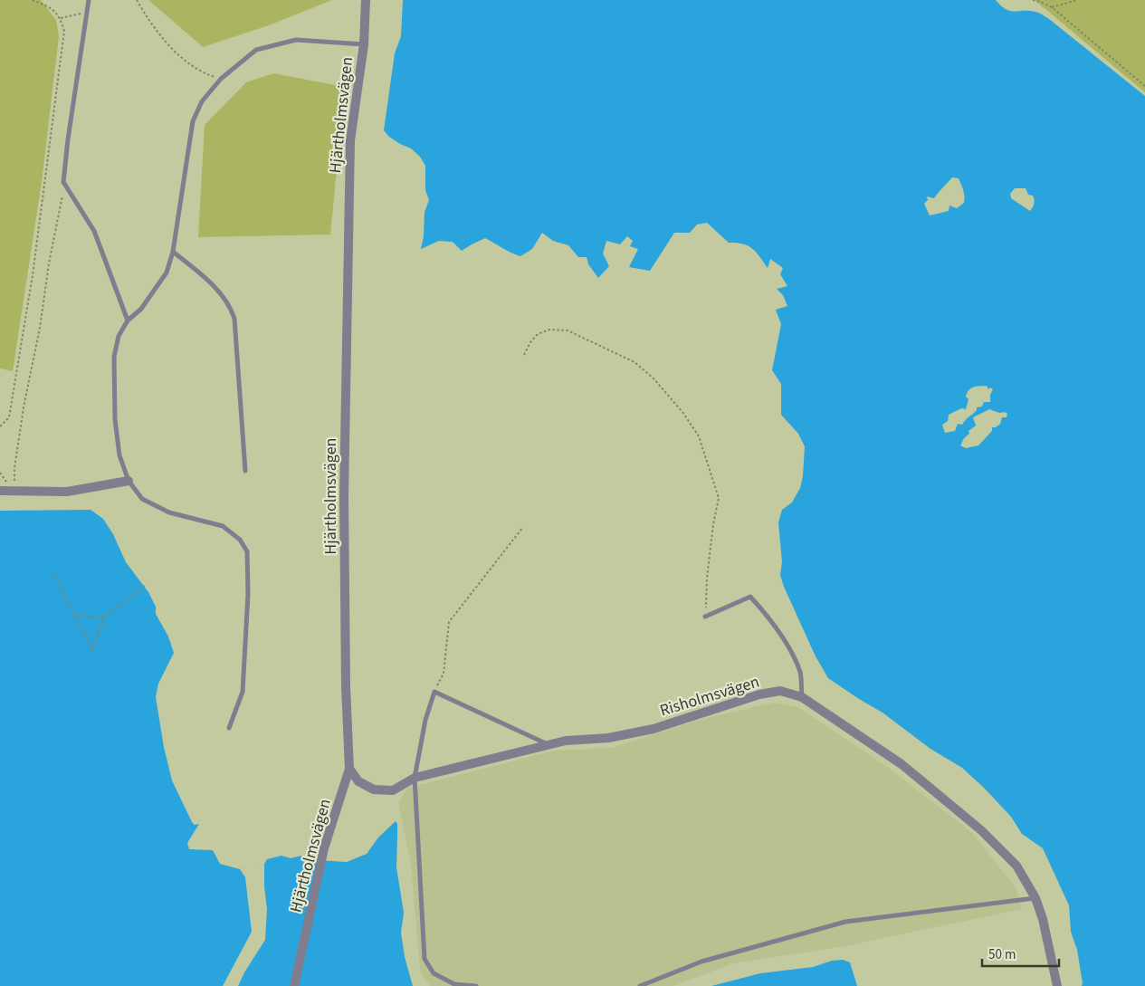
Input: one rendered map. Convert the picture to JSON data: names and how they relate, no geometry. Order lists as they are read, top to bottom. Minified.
{"streets":{"street":["Hjärtholmsvägen","Risholmsvägen"]},"crossings":[["Hjärtholmsvägen","Risholmsvägen"]],"scale_bar":"50 m"}
